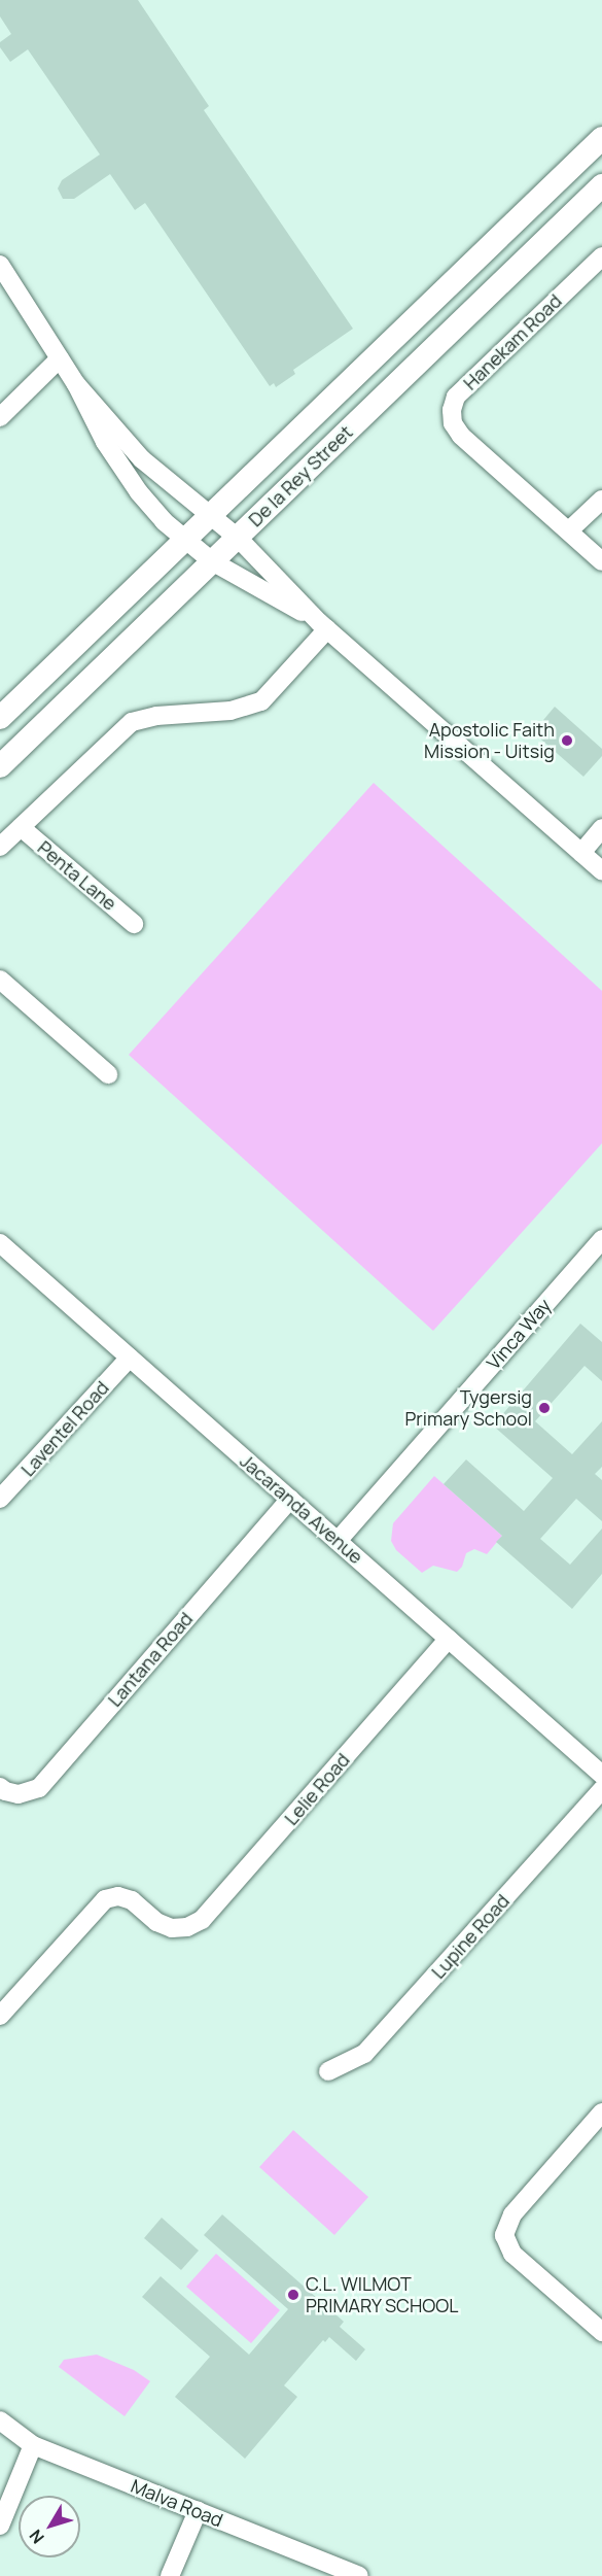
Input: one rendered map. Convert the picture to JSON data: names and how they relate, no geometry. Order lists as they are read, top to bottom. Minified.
{"streets":{"main road":["De la Rey Street"],"street":["Hanekam Road","Penta Lane","Vinca Way","Laventel Road","Jacaranda Avenue","Lantana Road","Lelie Road","Lupine Road","Malva Road"]},"crossings":[["Vinca Way","Jacaranda Avenue"],["Laventel Road","Jacaranda Avenue"],["Jacaranda Avenue","Lantana Road"],["Jacaranda Avenue","Lelie Road"]],"places":["Apostolic Faith Mission - Uitsig","Tygersig Primary School","C.L. WILMOT PRIMARY SCHOOL"],"north":"bottom left"}
